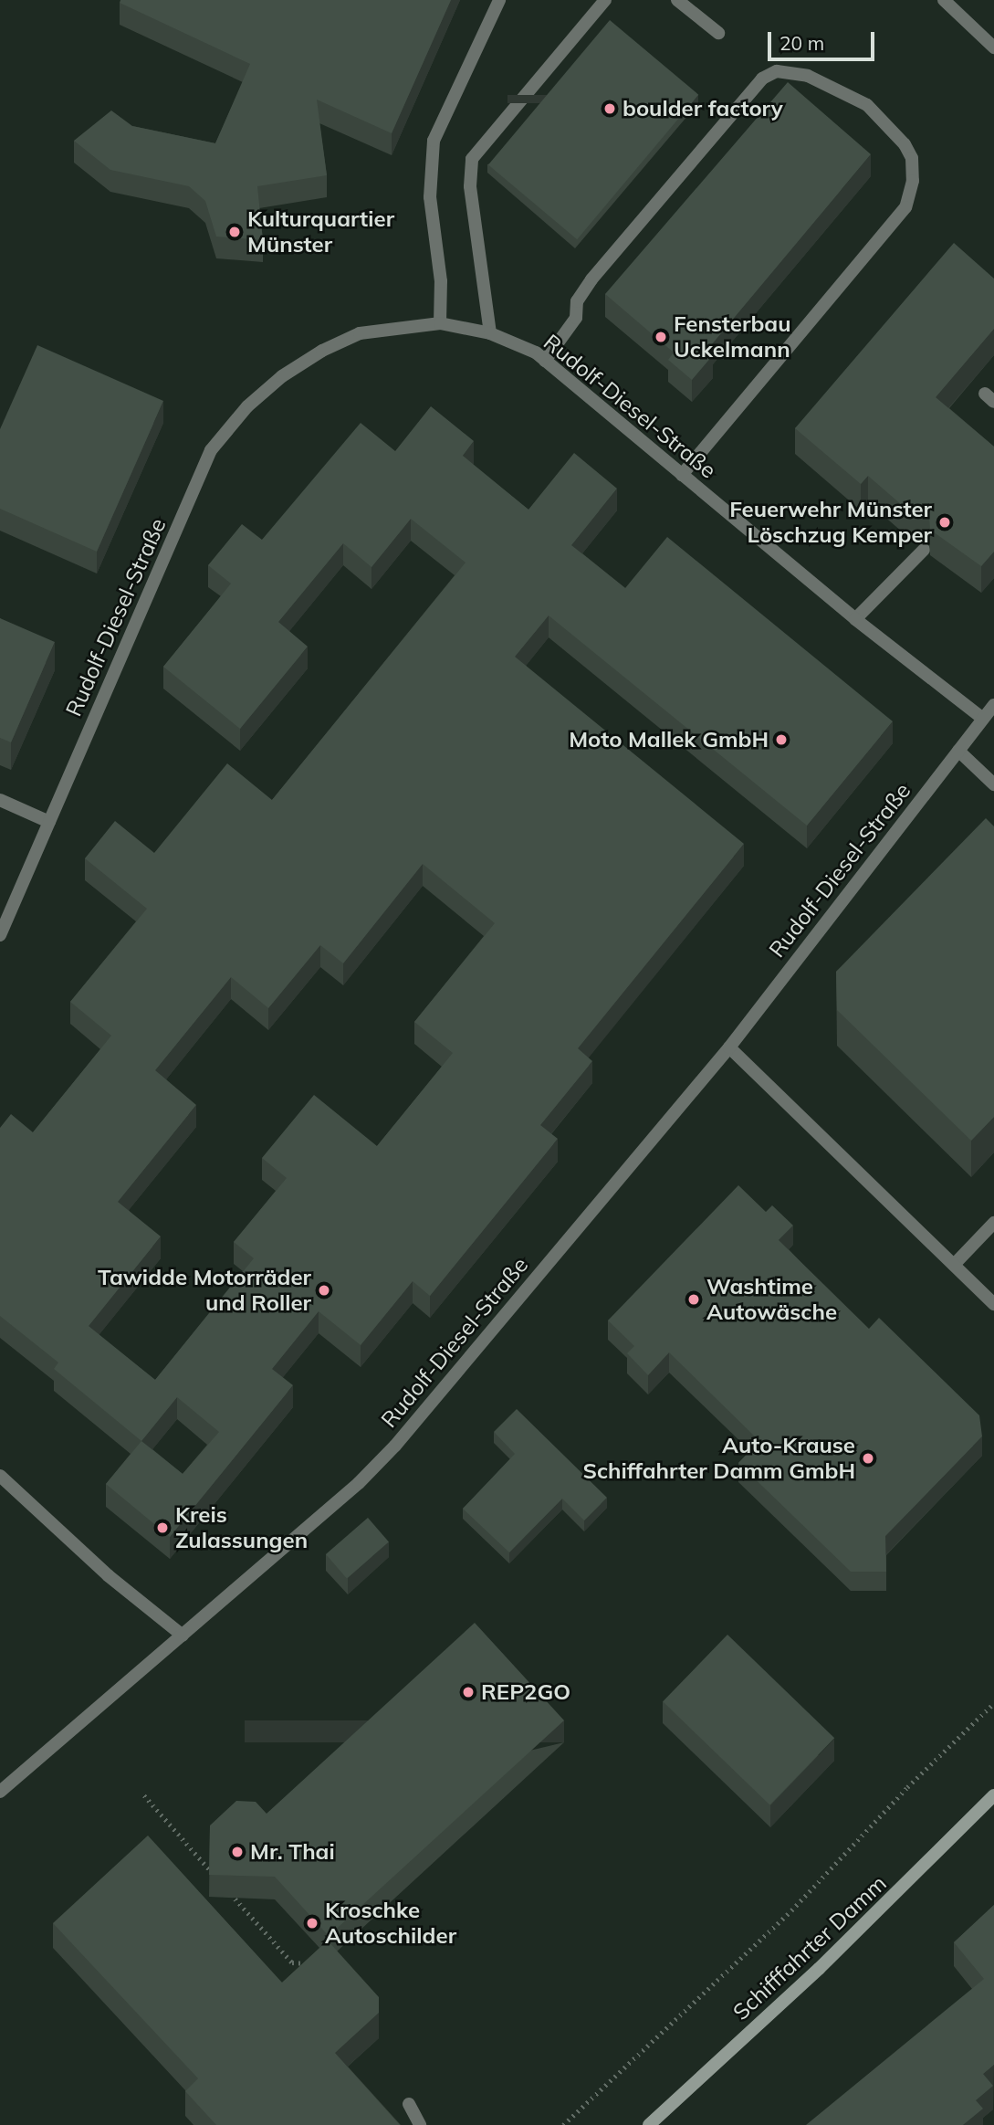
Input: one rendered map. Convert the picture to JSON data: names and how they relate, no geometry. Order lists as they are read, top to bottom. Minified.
{"streets":{"main road":["Schifffahrter Damm"],"street":["Rudolf-Diesel-Straße"]},"places":["boulder factory","Kulturquartier Münster","Fensterbau Uckelmann","Feuerwehr Münster Löschzug Kemper","Moto Mallek GmbH","Tawidde Motorräder und Roller","Washtime Autowäsche","Auto-Krause Schiffahrter Damm GmbH","Kreis Zulassungen","REP2GO","Mr. Thai","Kroschke Autoschilder"],"scale_bar":"20 m"}
